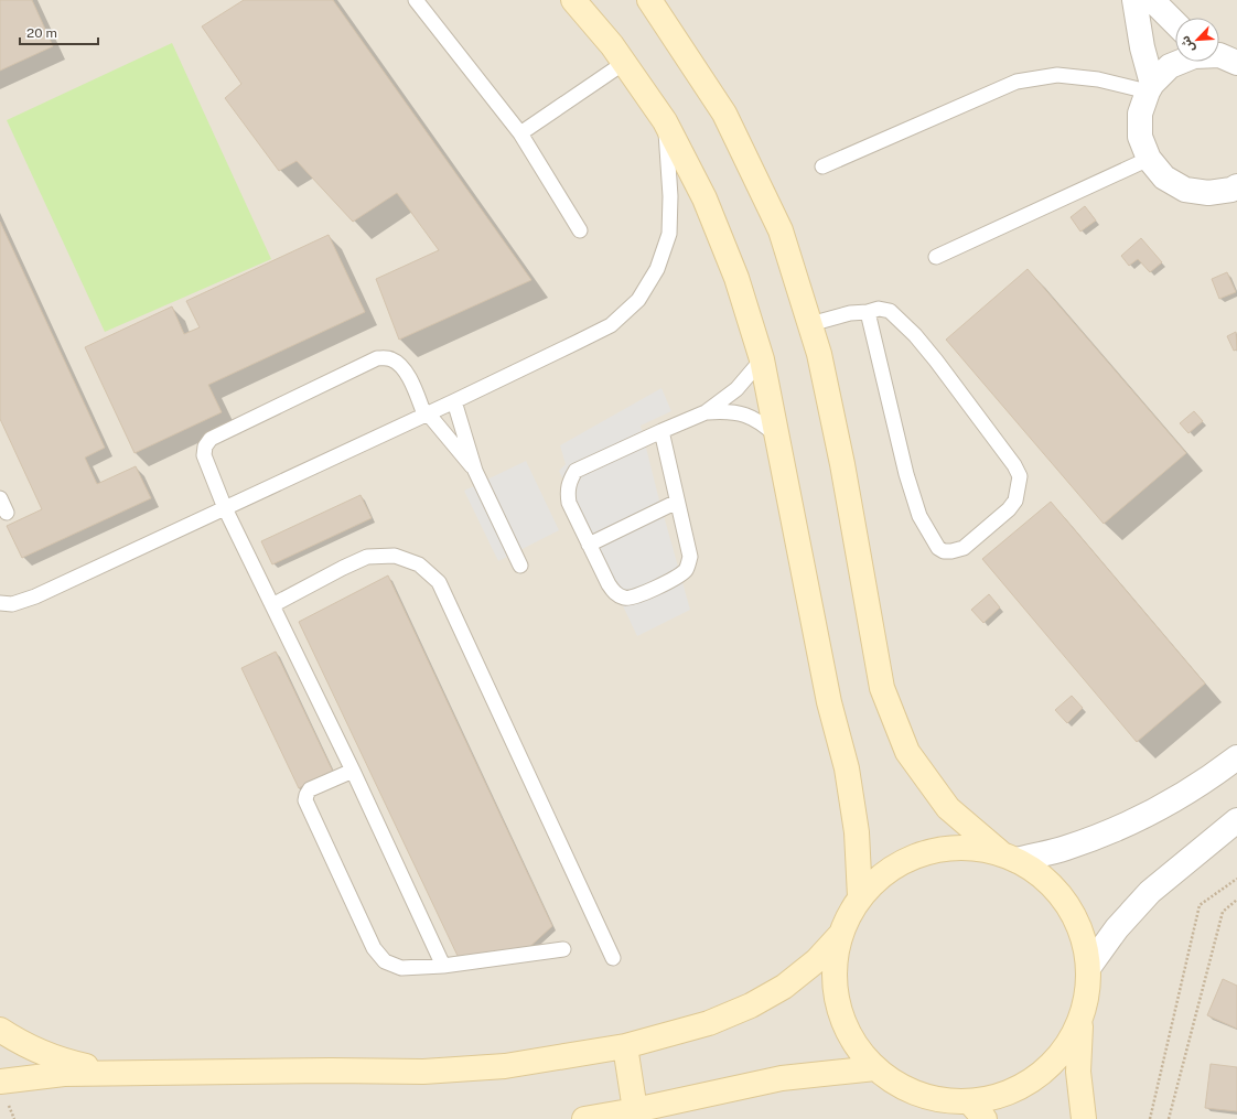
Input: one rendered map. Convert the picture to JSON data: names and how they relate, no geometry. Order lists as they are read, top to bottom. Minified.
{"scale_bar":"20 m","north":"bottom left"}
